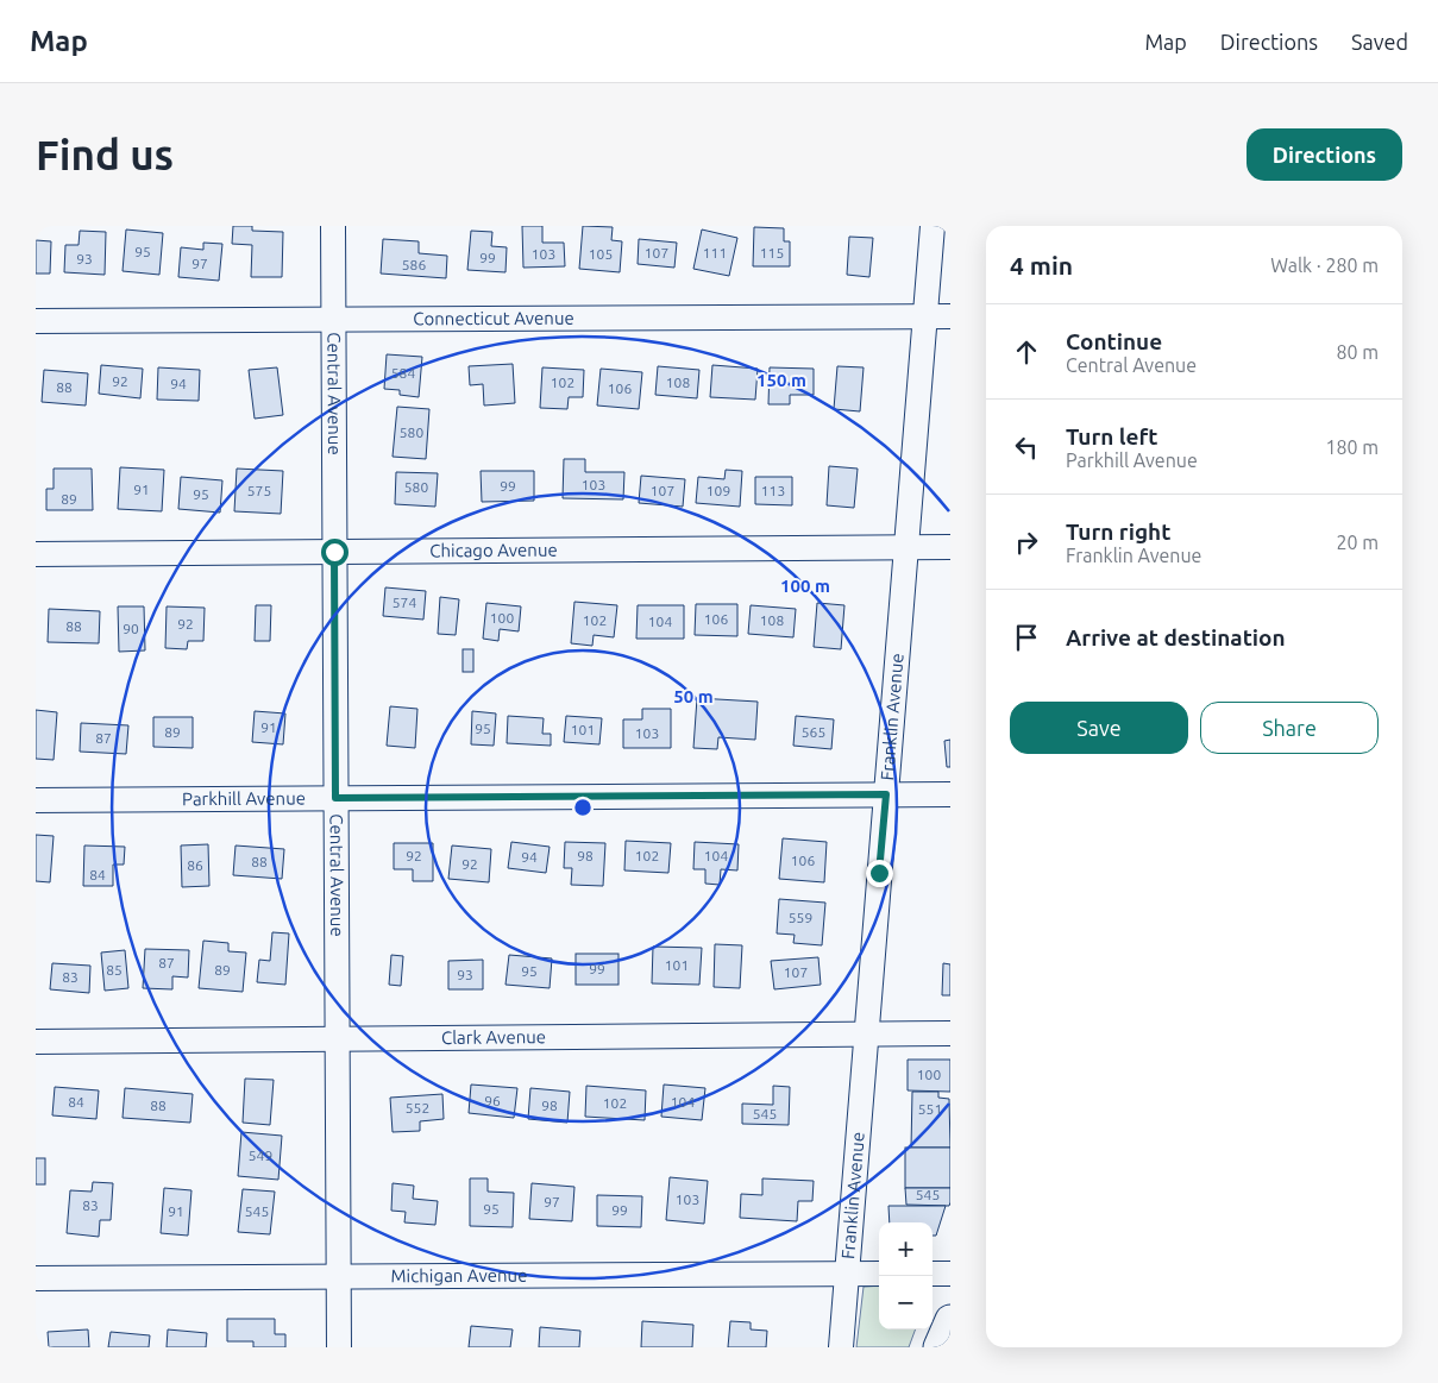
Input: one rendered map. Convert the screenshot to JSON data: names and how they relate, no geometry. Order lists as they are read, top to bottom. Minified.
{"streets":{"street":["Connecticut Avenue","Central Avenue","Chicago Avenue","Franklin Avenue","Parkhill Avenue","Clark Avenue","Michigan Avenue"]},"crossings":[["Connecticut Avenue","Central Avenue"],["Connecticut Avenue","Franklin Avenue"],["Central Avenue","Chicago Avenue"],["Central Avenue","Parkhill Avenue"],["Central Avenue","Clark Avenue"],["Central Avenue","Michigan Avenue"],["Chicago Avenue","Franklin Avenue"],["Franklin Avenue","Parkhill Avenue"],["Franklin Avenue","Clark Avenue"],["Franklin Avenue","Michigan Avenue"]],"house_numbers":["95","107","111","115","103","105","99","93","97","586","584","92","102","108","94","88","106","580","103","99","580","91","575","107","109","113","95","89","574","100","106","102","108","104","92","88","90","91","95","101","89","565","103","87","92","98","102","104","94","106","88","92","86","84","559","87","101","99","85","89","95","107","93","83","100","96","84","104","102","88","98","552","551","545","549","545","103","97","83","95","99","91","545"],"page":{"header":"Map","nav":["Map","Directions","Saved"],"buttons":["Directions",["Save","Share"]],"title":"Find us","heading":["4 min","Walk · 280 m"],"list":[["Continue","Central Avenue","80 m"],["Turn left","Parkhill Avenue","180 m"],["Turn right","Franklin Avenue","20 m"],"Arrive at destination"],"map_buttons":["+","−"]},"rings":["150 m","100 m","50 m"]}
